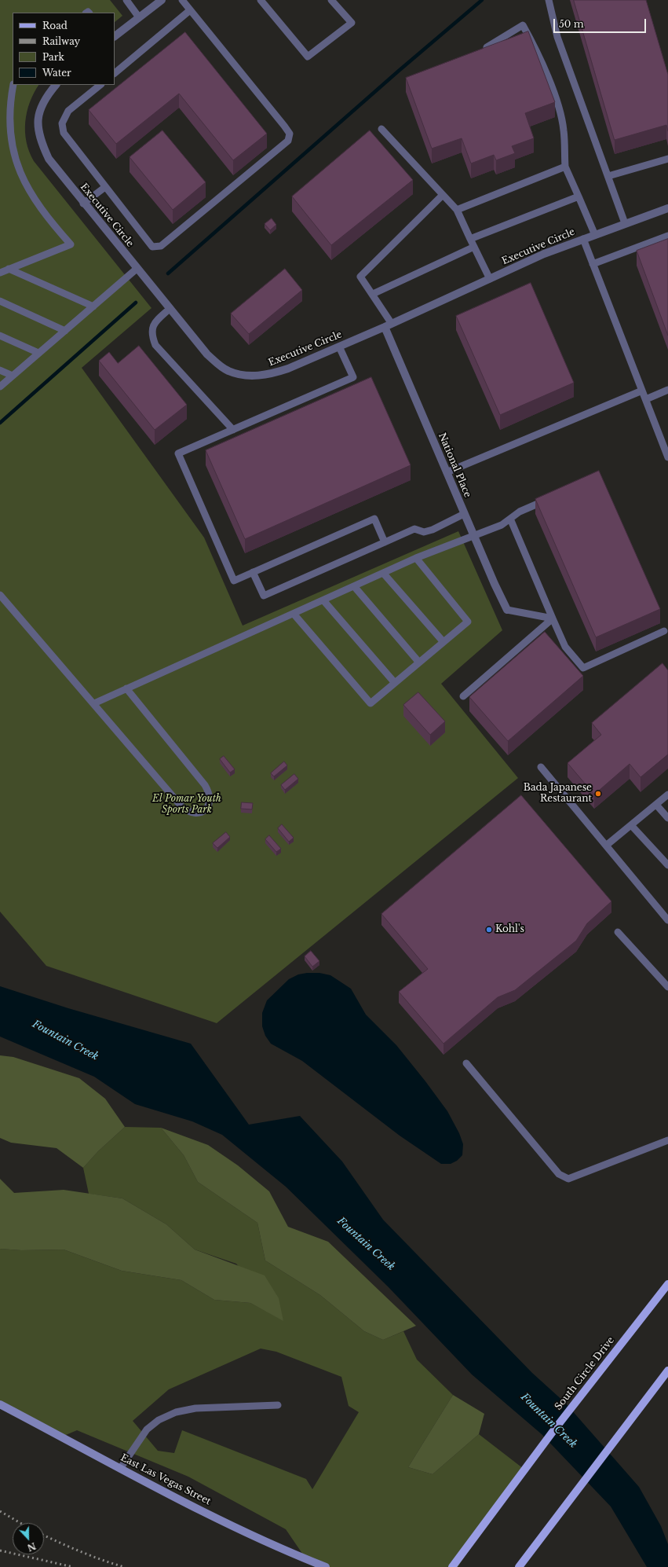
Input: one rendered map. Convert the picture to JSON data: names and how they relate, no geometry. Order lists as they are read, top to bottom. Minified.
{"streets":{"main road":["South Circle Drive"],"street":["Executive Circle","National Place","East Las Vegas Street"]},"crossings":[["Executive Circle","National Place"]],"water":["Fountain Creek"],"parks":["El Pomar Youth Sports Park"],"places":["Bada Japanese Restaurant","Kohl's"],"legend":["Road","Railway","Park","Water"],"scale_bar":"50 m","north":"bottom"}
